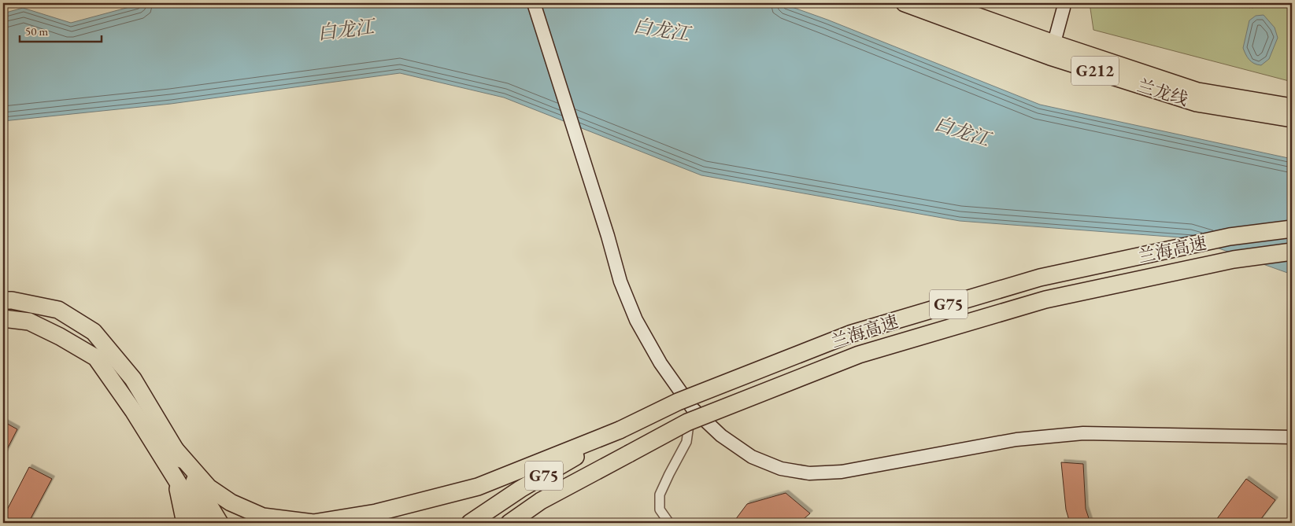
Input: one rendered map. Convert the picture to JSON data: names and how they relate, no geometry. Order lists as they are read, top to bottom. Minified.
{"streets":{"highway":["G212","兰龙线","兰海高速","G75"]},"water":["白龙江"],"scale_bar":"50 m"}
